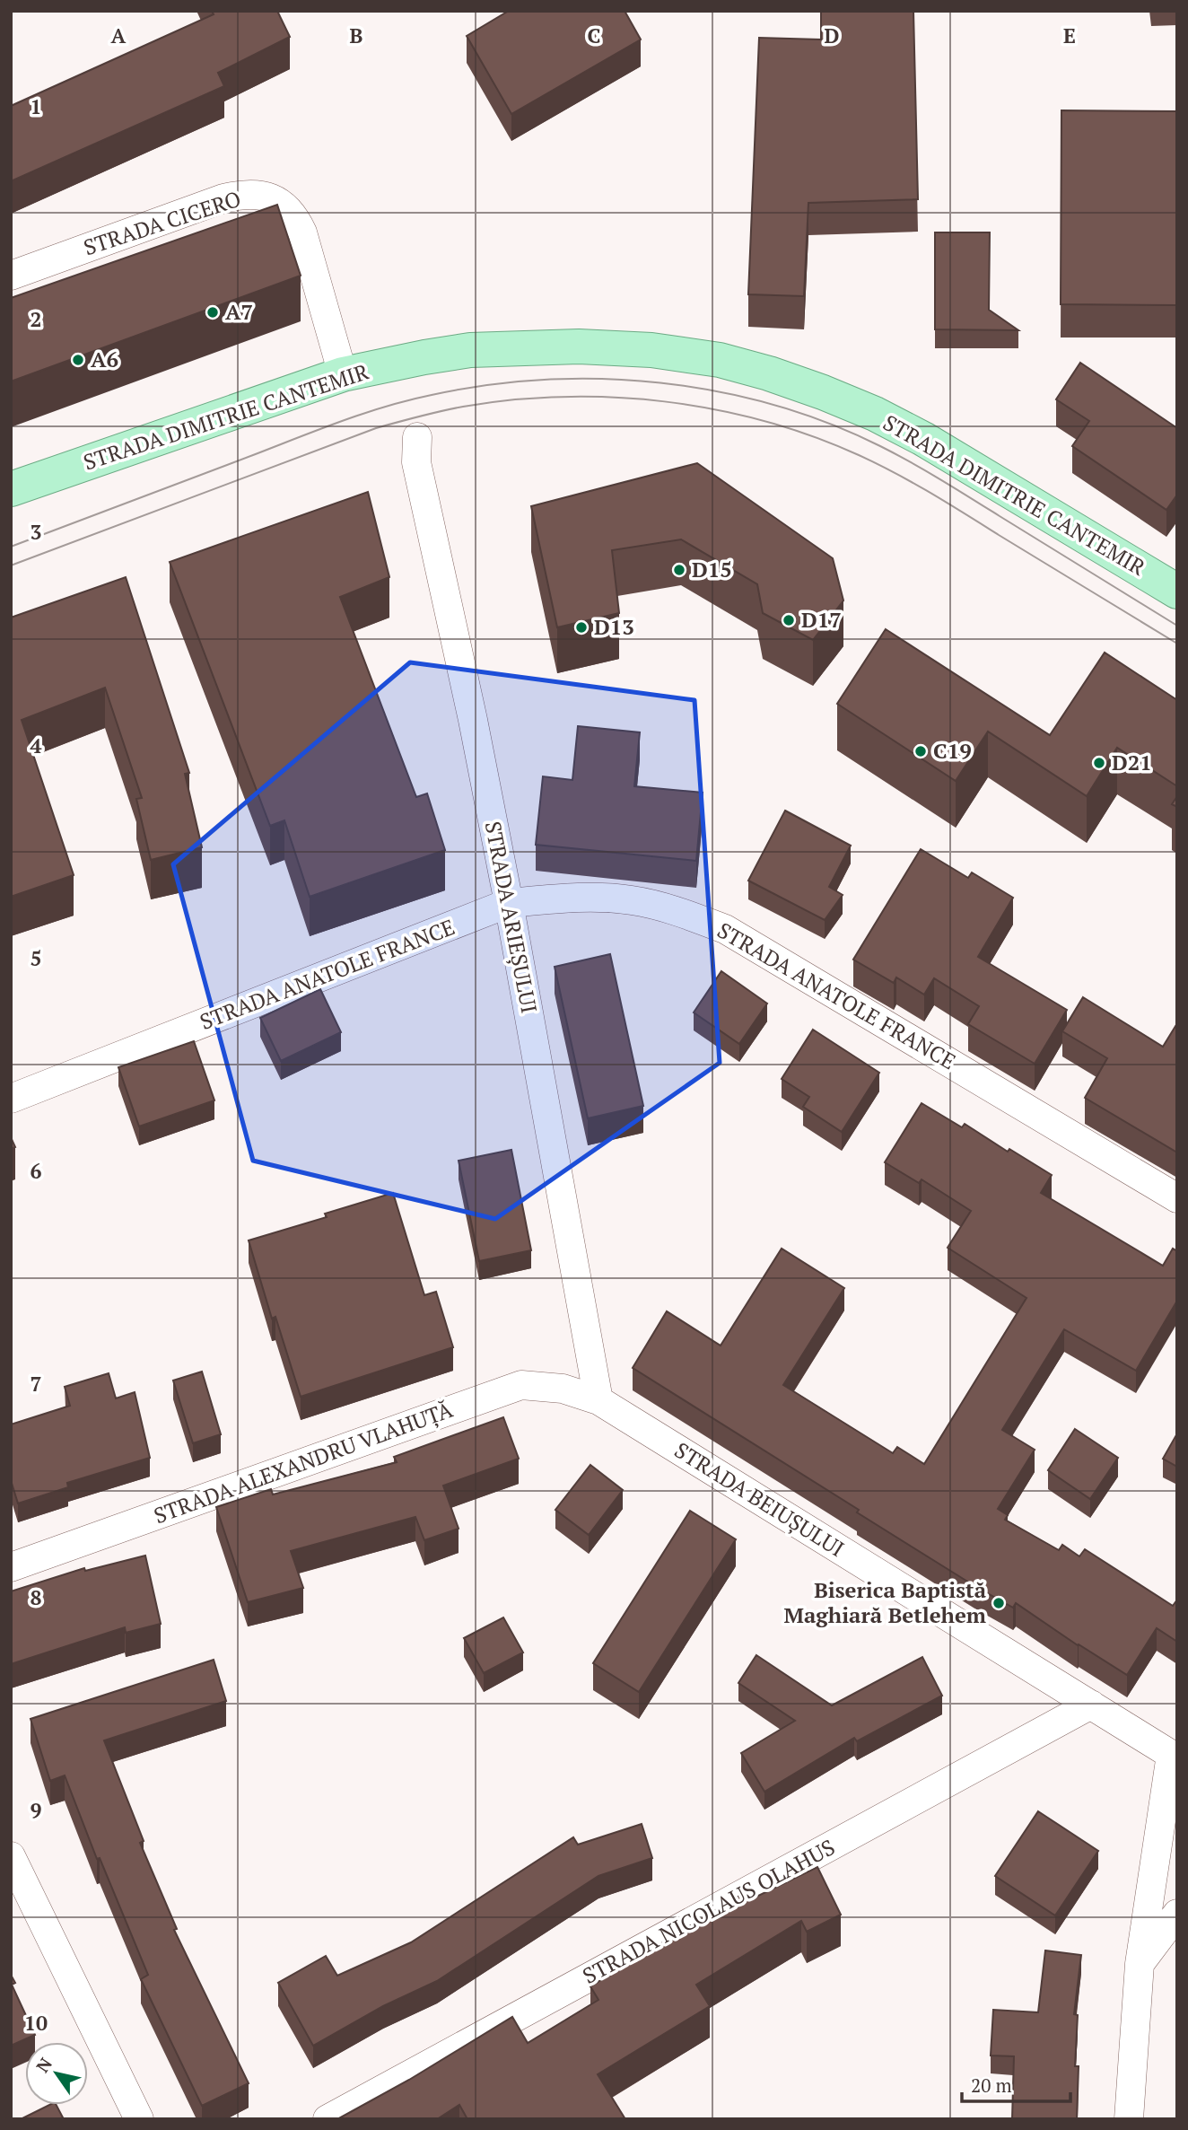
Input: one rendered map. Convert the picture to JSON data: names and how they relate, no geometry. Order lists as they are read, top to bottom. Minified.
{"streets":{"main road":["STRADA DIMITRIE CANTEMIR"],"street":["STRADA CICERO","STRADA ARIEȘULUI","STRADA ANATOLE FRANCE","STRADA ALEXANDRU VLAHUȚĂ","STRADA BEIUȘULUI","STRADA NICOLAUS OLAHUS"]},"crossings":[["STRADA CICERO","STRADA DIMITRIE CANTEMIR"],["STRADA ARIEȘULUI","STRADA ANATOLE FRANCE"],["STRADA ARIEȘULUI","STRADA ALEXANDRU VLAHUȚĂ"],["STRADA ARIEȘULUI","STRADA BEIUȘULUI"],["STRADA ALEXANDRU VLAHUȚĂ","STRADA BEIUȘULUI"],["STRADA BEIUȘULUI","STRADA NICOLAUS OLAHUS"]],"places":["A7","A6","D15","D17","D13","C19","D21","Biserica Baptistă Maghiară Betlehem"],"scale_bar":"20 m","north":"top left","grid":{"columns":["A","B","C","D","E"],"rows":["1","2","3","4","5","6","7","8","9","10"]}}
